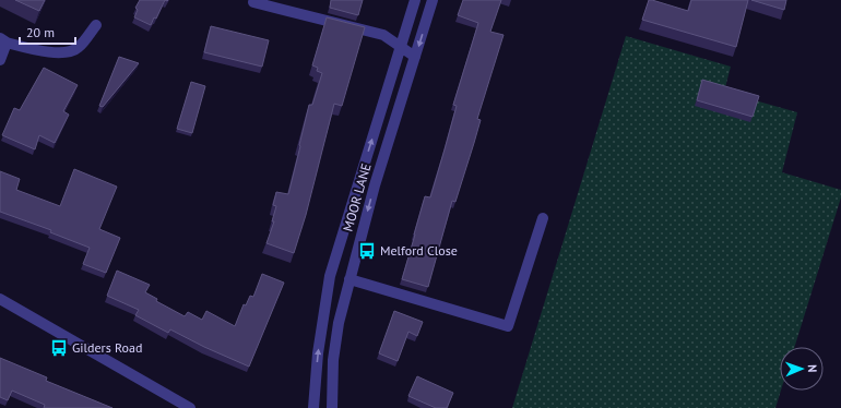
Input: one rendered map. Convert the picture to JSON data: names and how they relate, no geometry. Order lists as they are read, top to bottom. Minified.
{"streets":{"street":["MOOR LANE"]},"places":{"bus stop":["Melford Close","Gilders Road"]},"scale_bar":"20 m","north":"right"}
